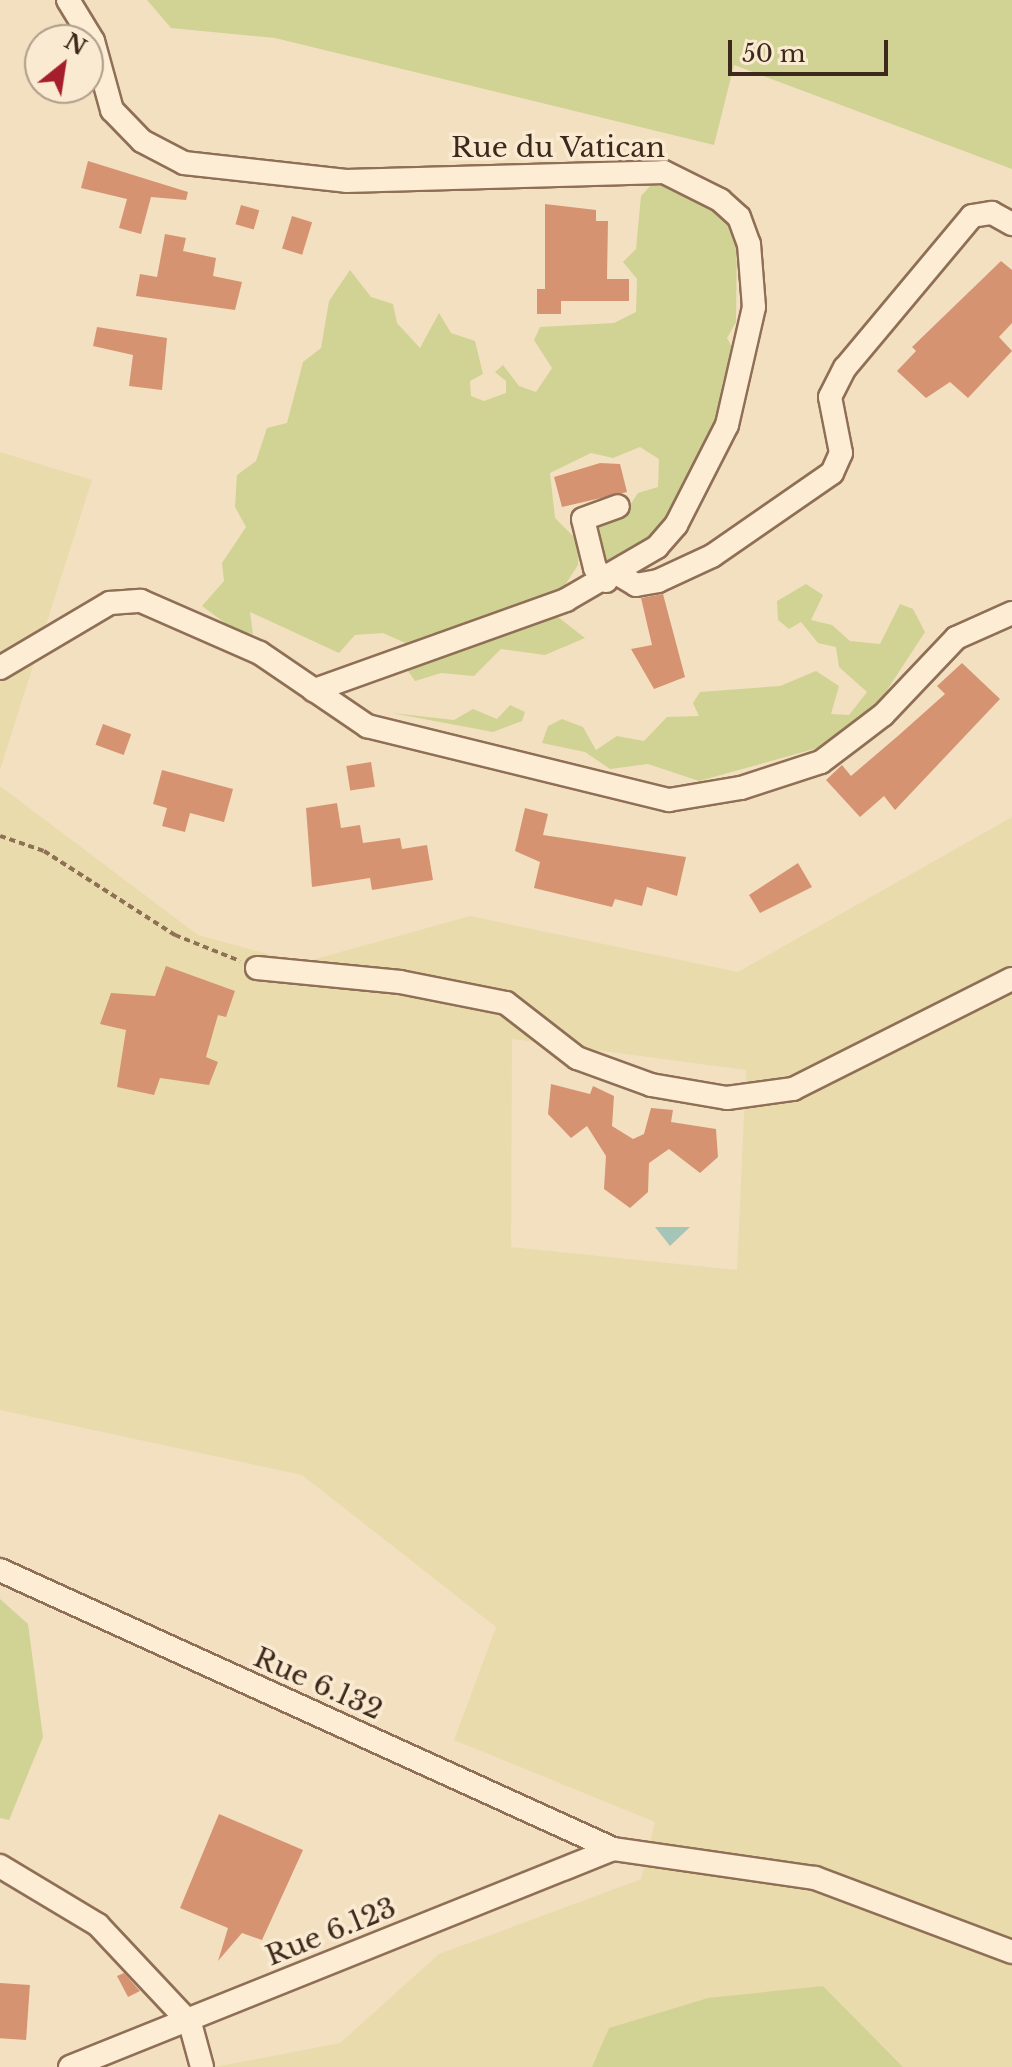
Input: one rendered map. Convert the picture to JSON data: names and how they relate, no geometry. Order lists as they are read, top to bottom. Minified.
{"streets":{"street":["Rue du Vatican","Rue 6.132","Rue 6.123"]},"crossings":[["Rue 6.132","Rue 6.123"]],"scale_bar":"50 m","north":"top right"}
